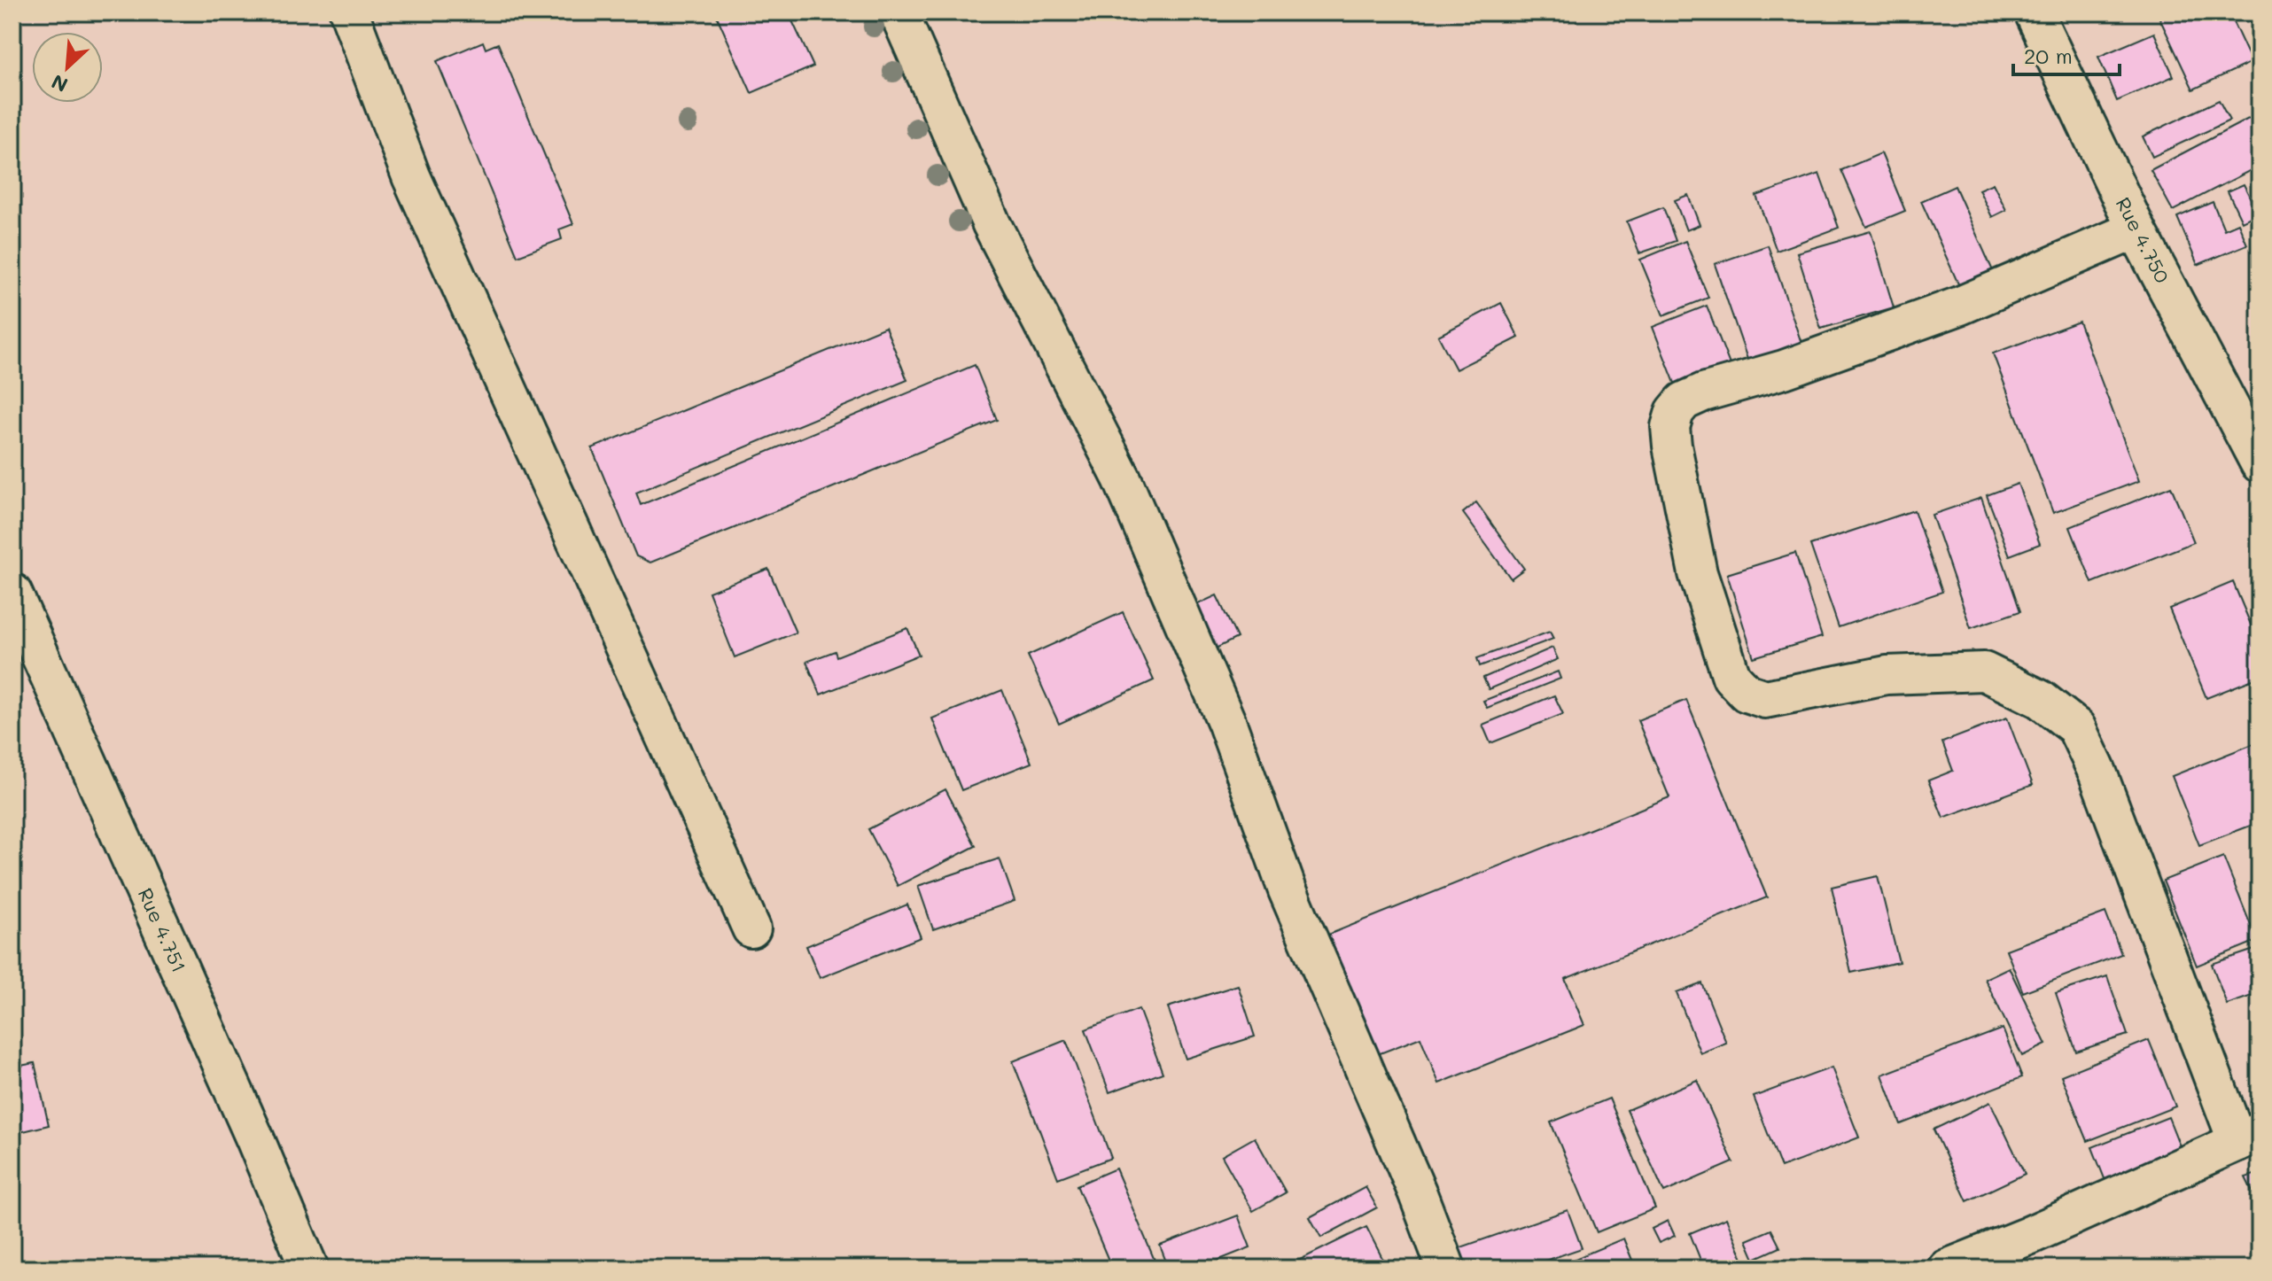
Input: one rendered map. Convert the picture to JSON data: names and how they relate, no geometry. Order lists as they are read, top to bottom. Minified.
{"streets":{"street":["Rue 4.750","Rue 4.751"]},"scale_bar":"20 m","north":"bottom left"}
